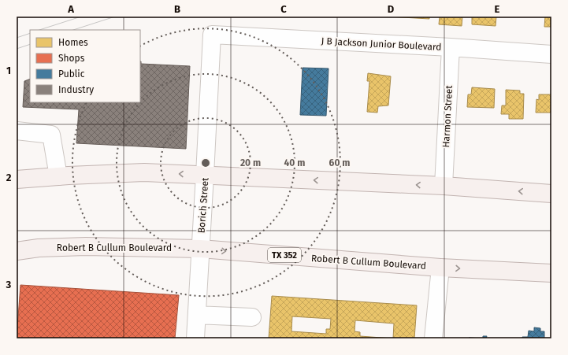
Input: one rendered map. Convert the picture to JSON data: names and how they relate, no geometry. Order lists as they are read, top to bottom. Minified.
{"streets":{"main road":["Robert B Cullum Boulevard","TX 352"],"street":["J B Jackson Junior Boulevard","Harmon Street","Borich Street"]},"crossings":[["J B Jackson Junior Boulevard","Harmon Street"],["J B Jackson Junior Boulevard","Borich Street"],["Borich Street","Robert B Cullum Boulevard"]],"legend":["Homes","Shops","Public","Industry"],"grid":{"columns":["A","B","C","D","E"],"rows":["1","2","3"]},"rings":["20 m","40 m","60 m"]}
